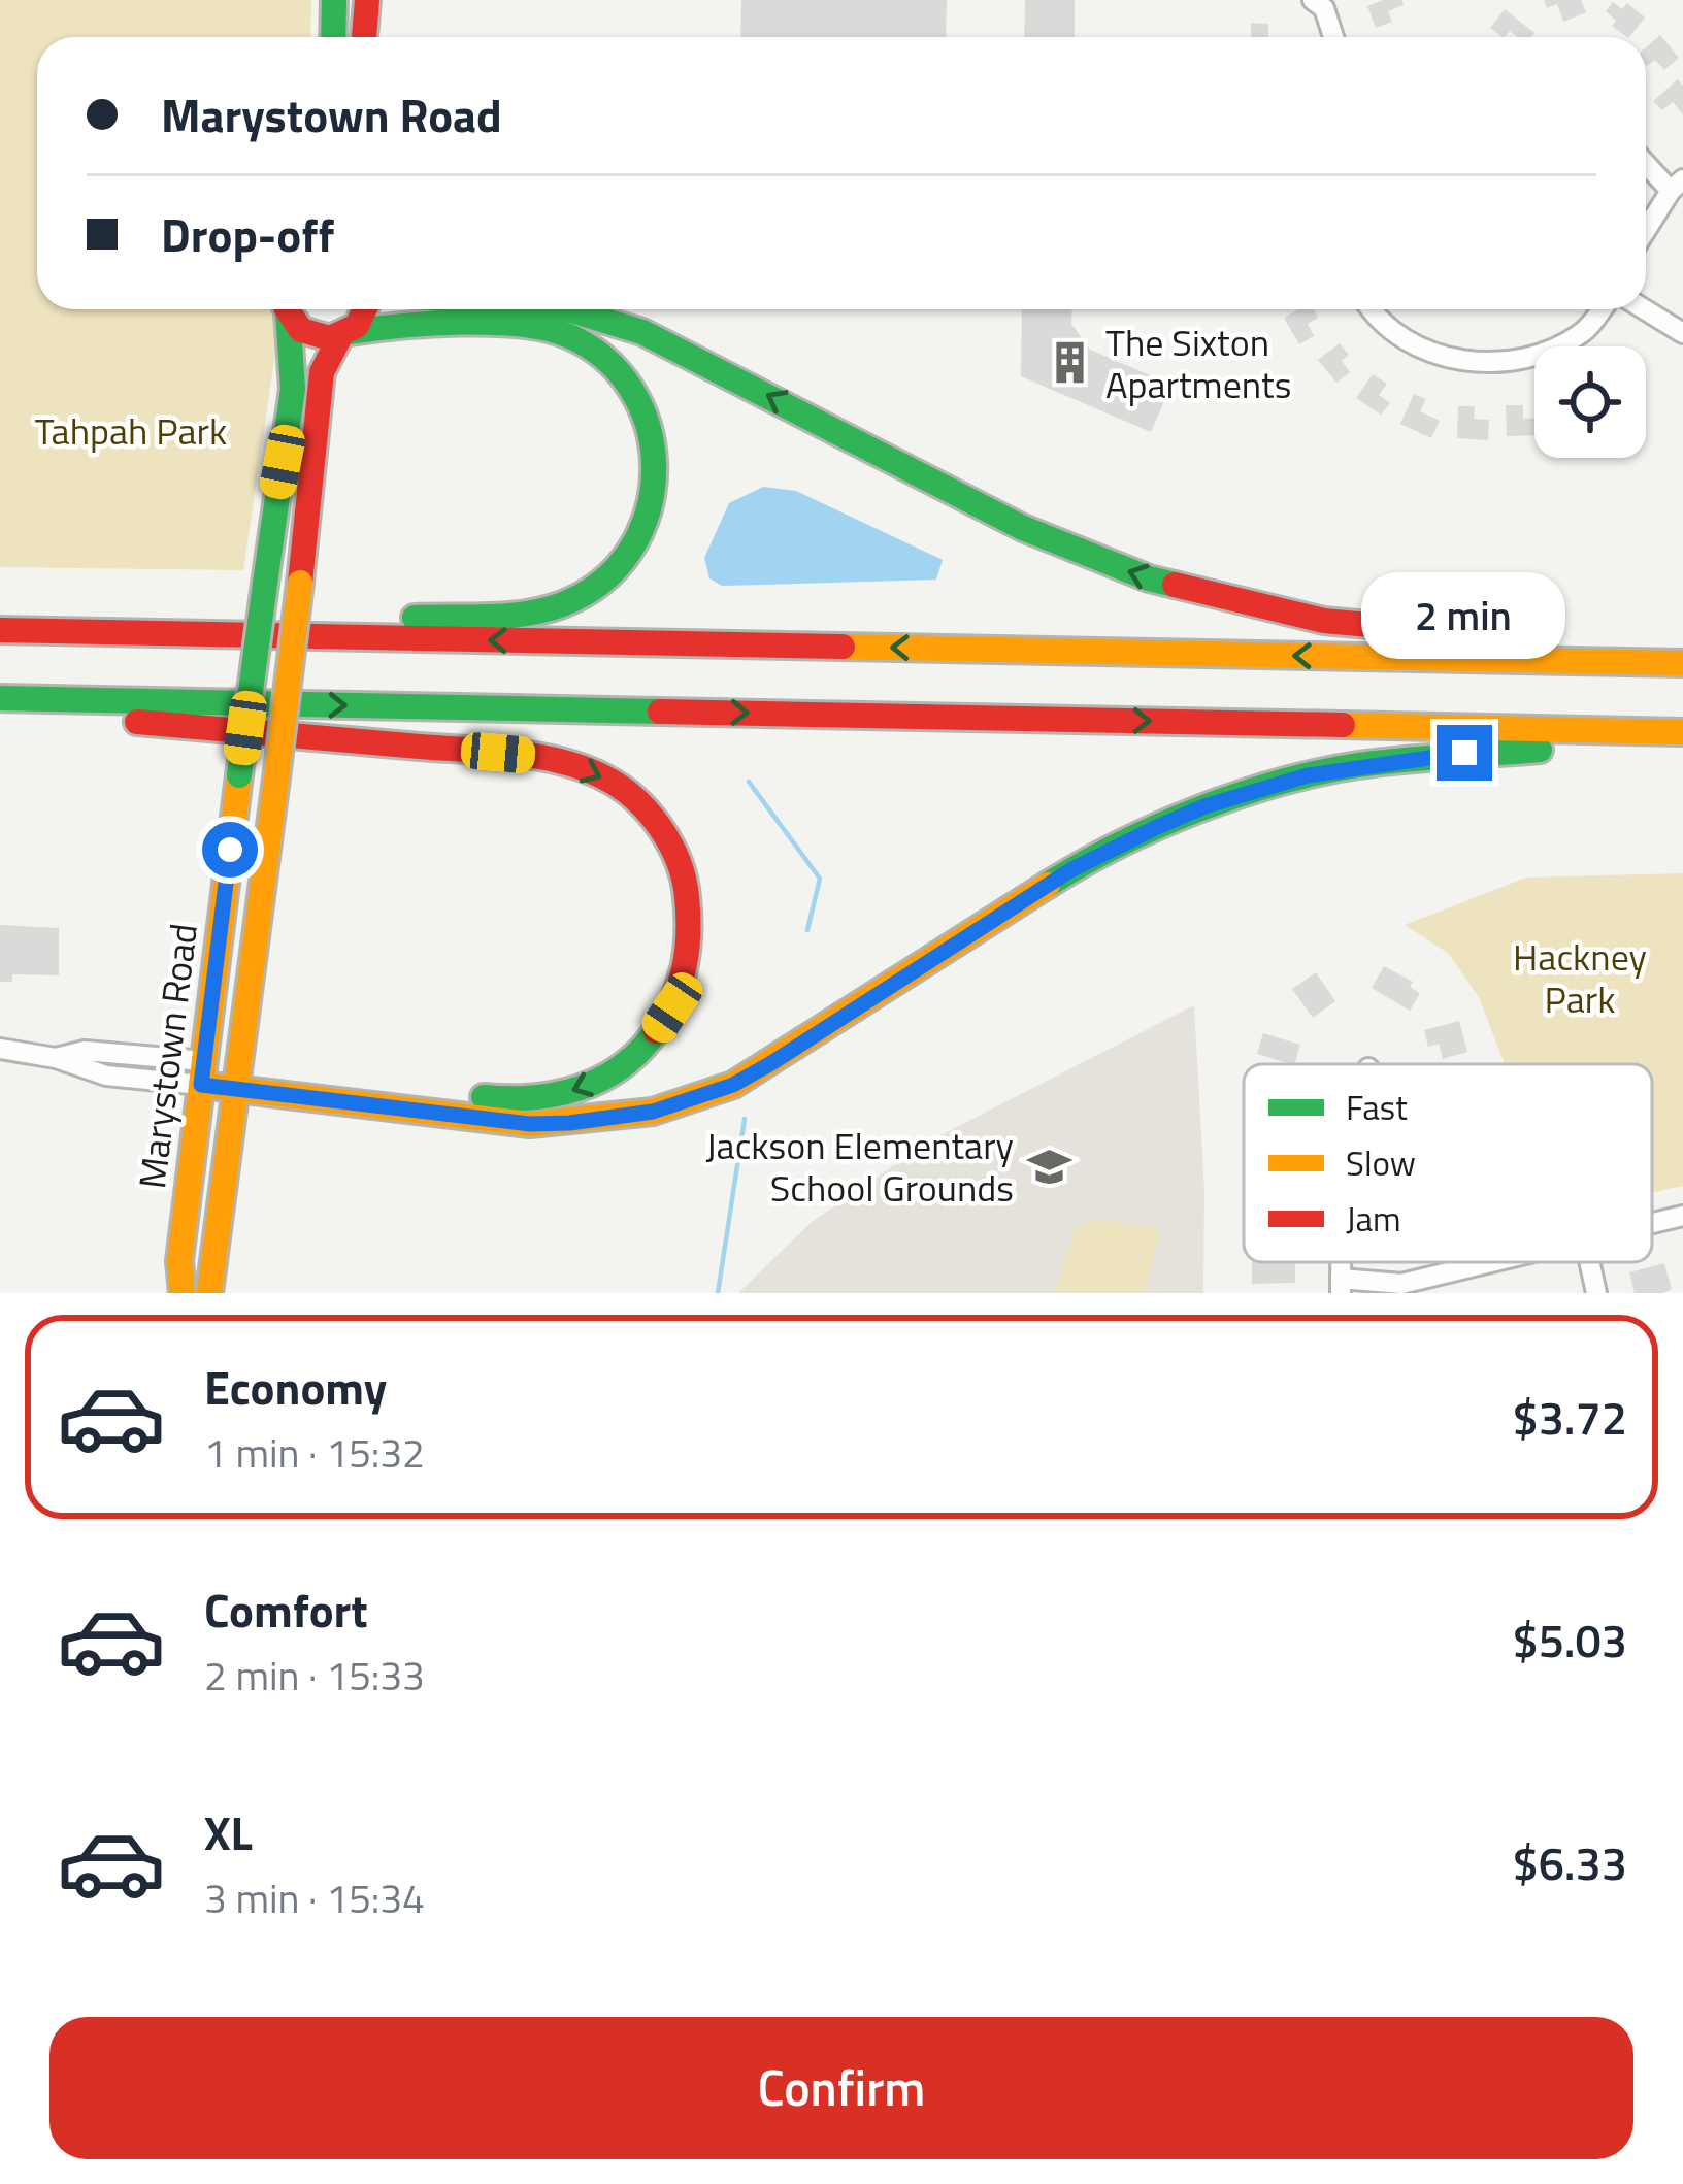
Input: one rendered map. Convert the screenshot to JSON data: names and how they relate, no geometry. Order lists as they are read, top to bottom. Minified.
{"streets":{"main road":["Marystown Road"]},"parks":["Tahpah Park","Hackney Park"],"places":{"building":["The Sixton Apartments"],"school or university":["Jackson Elementary School Grounds"]},"legend":["Fast","Slow","Jam"],"page":{"banner":["Marystown Road","Drop-off"],"bubble":"2 min","list":[{"name":"Economy","note":"1 min · 15:32","value":"$3.72"},{"name":"Comfort","note":"2 min · 15:33","value":"$5.03"},{"name":"XL","note":"3 min · 15:34","value":"$6.33"}],"buttons":"Confirm"}}
